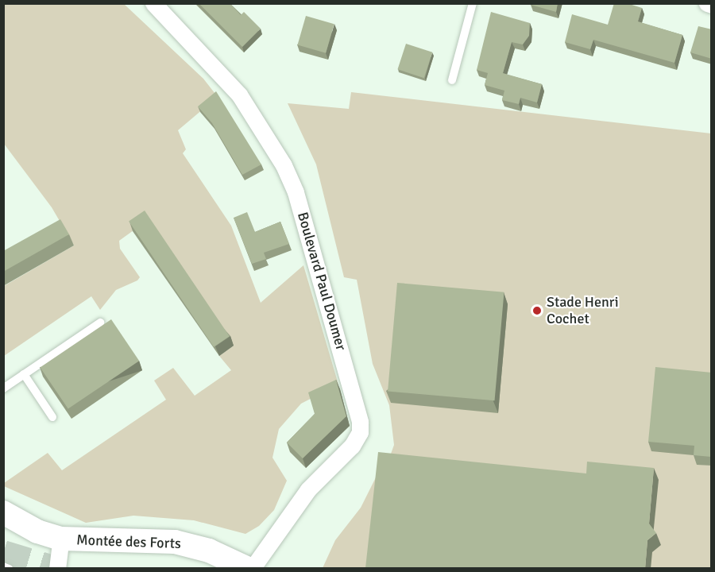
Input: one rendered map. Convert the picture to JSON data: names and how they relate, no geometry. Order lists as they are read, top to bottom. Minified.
{"streets":{"street":["Boulevard Paul Doumer","Montée des Forts"]},"places":["Stade Henri Cochet"]}
